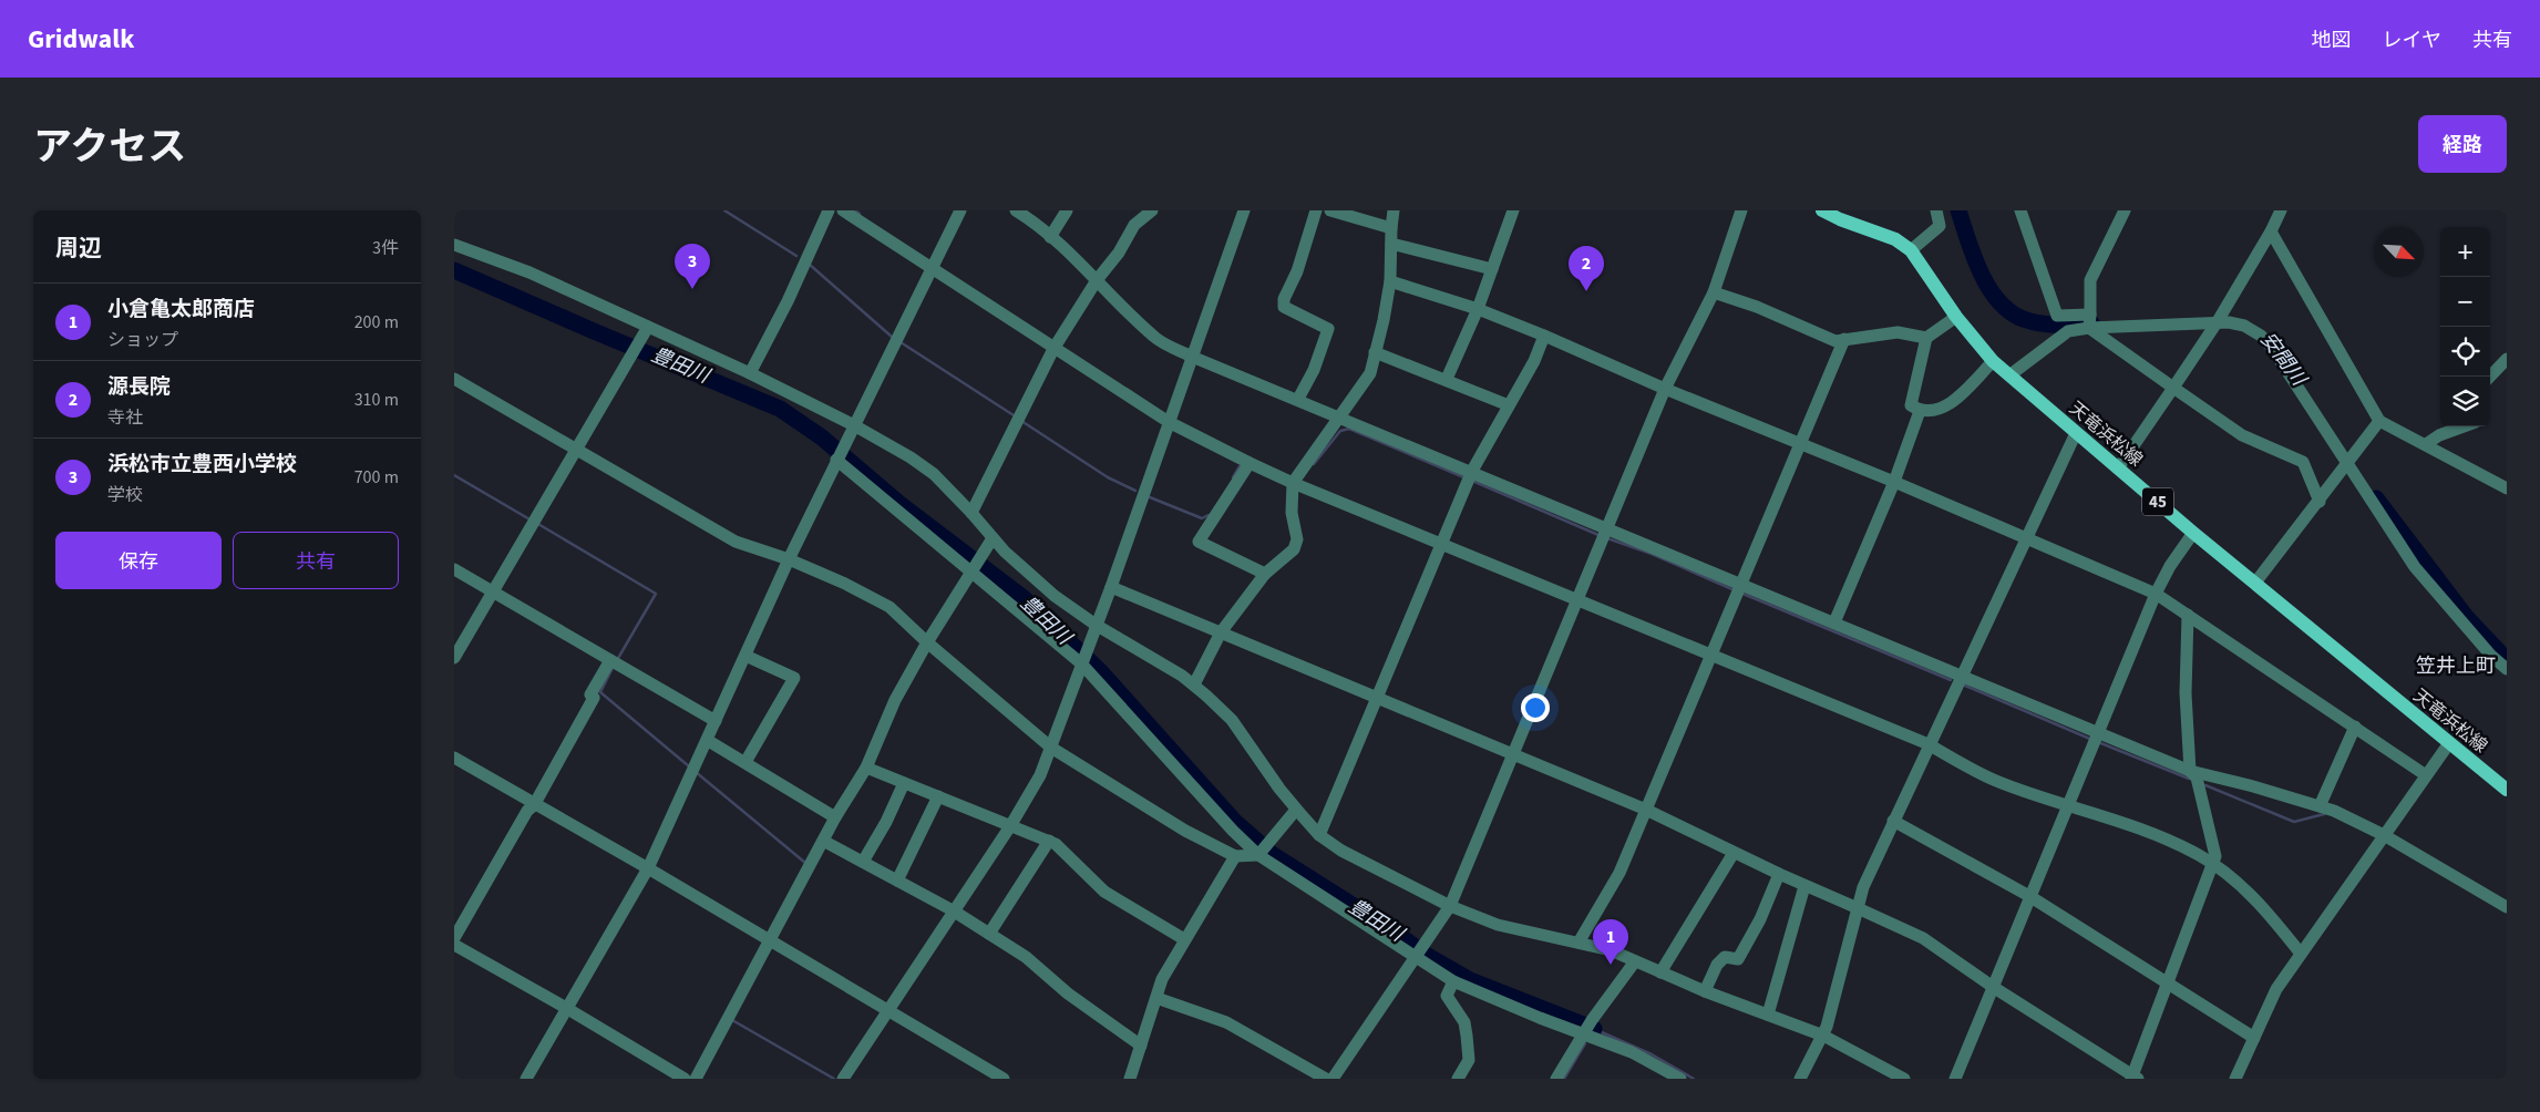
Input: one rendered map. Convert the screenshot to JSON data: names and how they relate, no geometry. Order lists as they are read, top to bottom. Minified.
{"streets":{"main road":["天竜浜松線","45"]},"districts":["笠井上町"],"water":["安間川","豊田川"],"north":"bottom right","page":{"header":"Gridwalk","nav":["地図","レイヤ","共有"],"title":"アクセス","buttons":["経路",["保存","共有"]],"heading":["周辺","3件"],"map_buttons":["+","−"],"pins":["3","2","1"],"list":[{"mark":"1","name":"小倉亀太郎商店","note":"ショップ","value":"200 m"},{"mark":"2","name":"源長院","note":"寺社","value":"310 m"},{"mark":"3","name":"浜松市立豊西小学校","note":"学校","value":"700 m"}]}}
